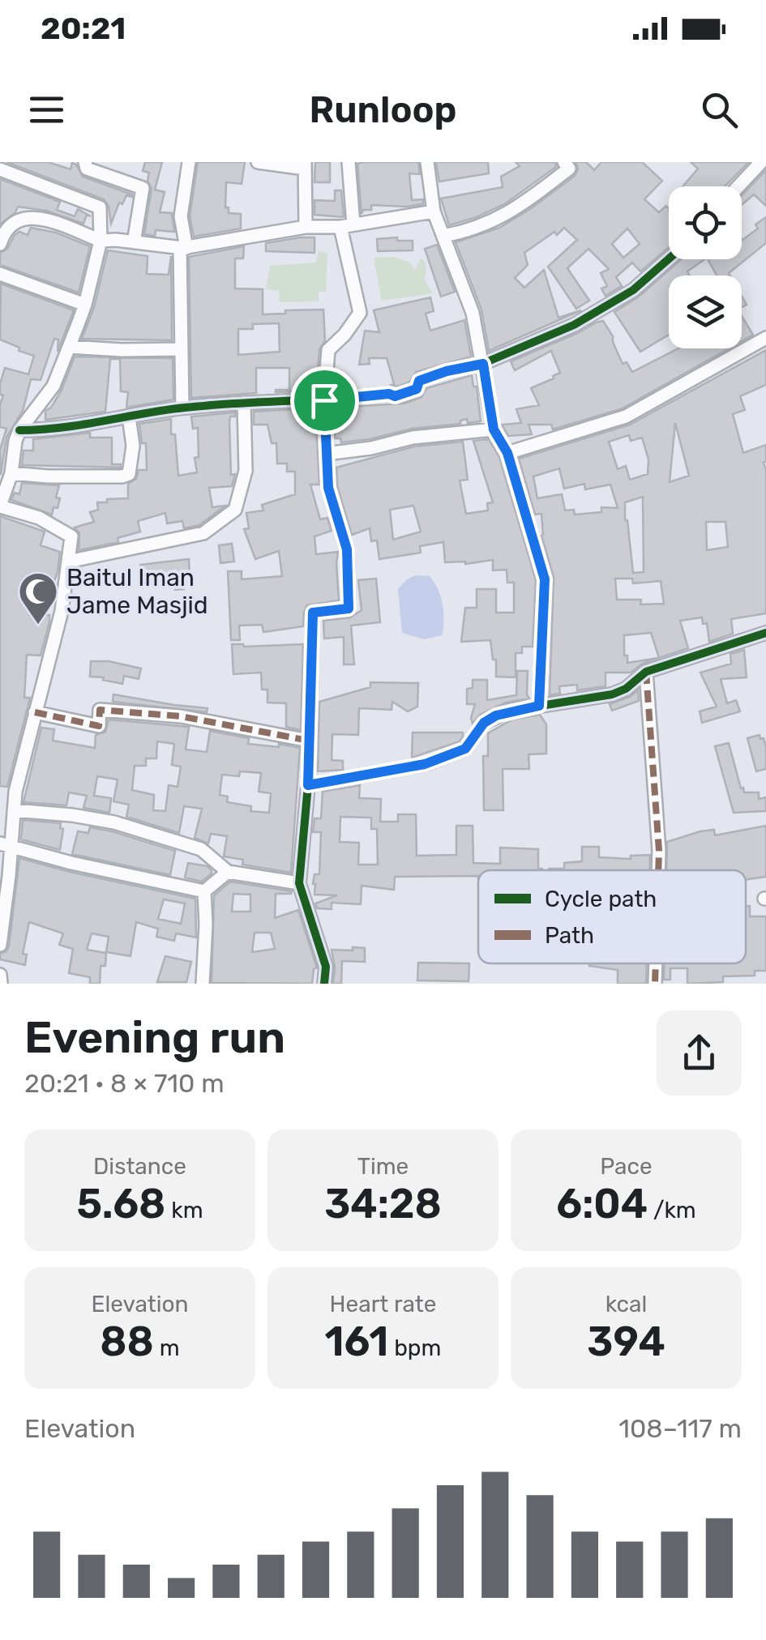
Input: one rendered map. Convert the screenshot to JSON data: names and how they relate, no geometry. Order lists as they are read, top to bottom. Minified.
{"places":{"mosque":["Baitul Iman Jame Masjid"]},"legend":["Cycle path","Path"],"page":{"status":"20:21","header":"Runloop","heading":["Evening run","20:21 · 8 × 710 m"],"stats":[["Distance","5.68 km"],["Time","34:28"],["Pace","6:04 /km"],["Elevation","88 m"],["Heart rate","161 bpm"],["kcal","394"]],"chart":["Elevation","108–117 m"]}}
